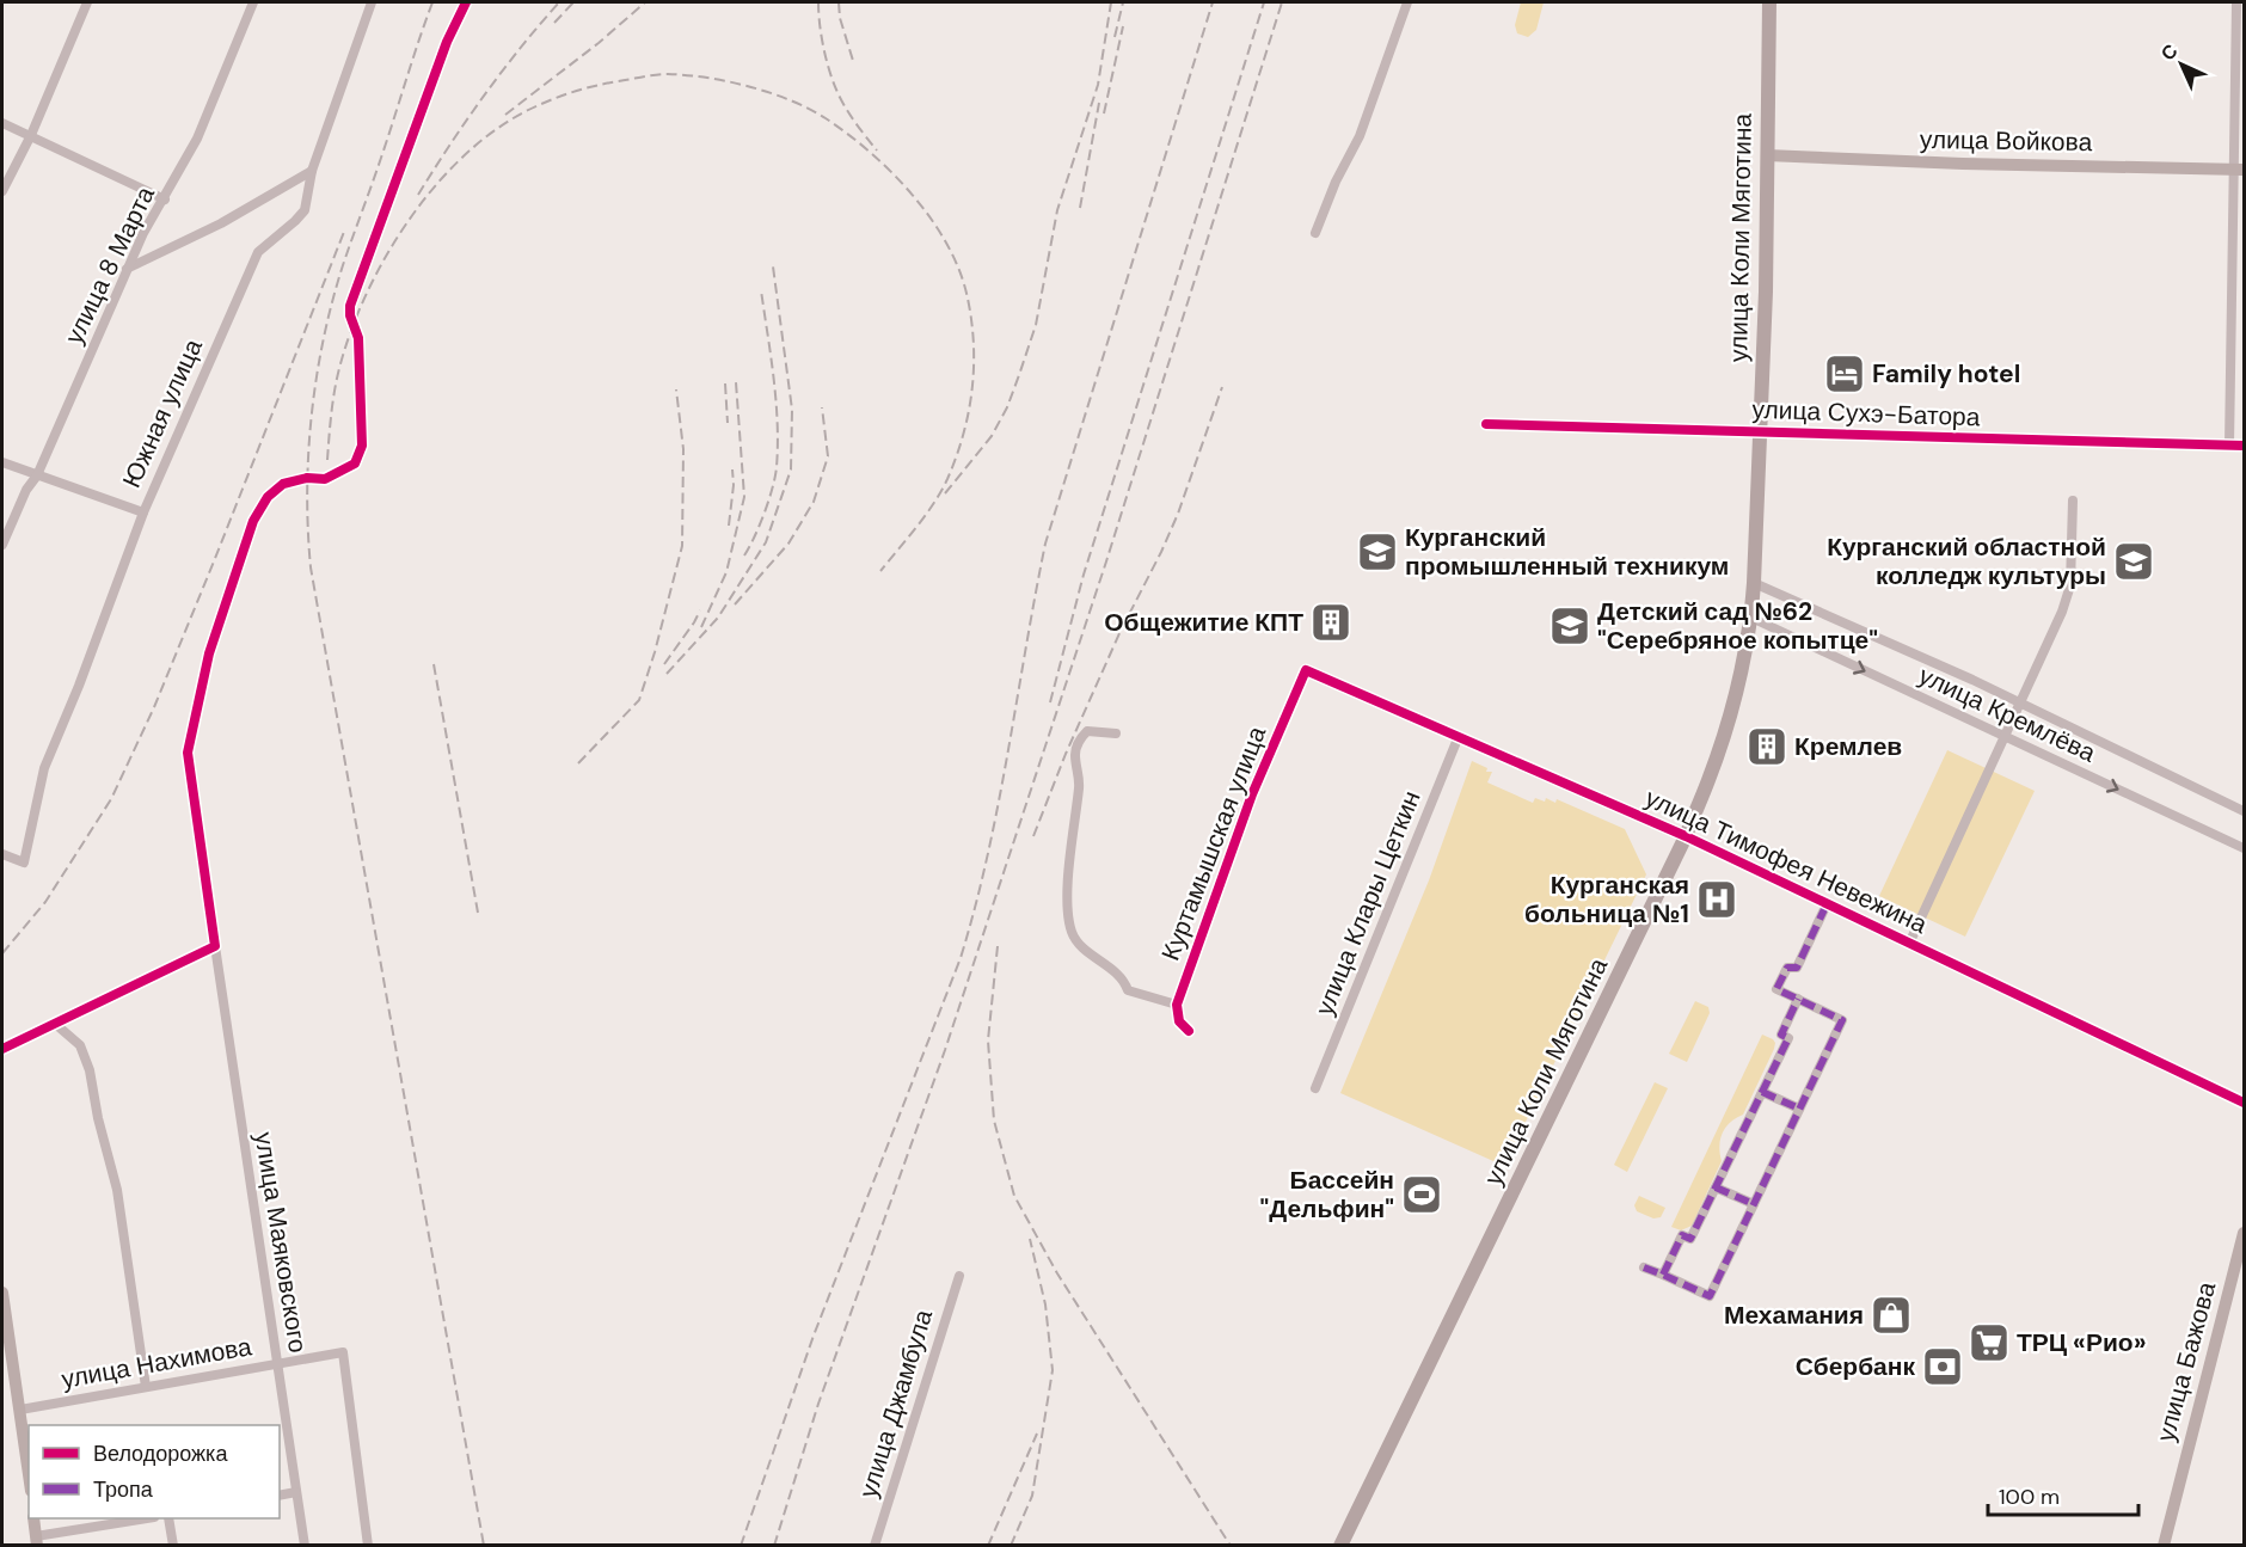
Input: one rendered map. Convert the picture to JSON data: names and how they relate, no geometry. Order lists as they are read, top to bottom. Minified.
{"streets":{"main road":["улица Коли Мяготина"],"street":["улица Войкова","улица 8 Марта","Южная улица","улица Сухэ-Батора","улица Кремлёва","Куртамышская улица","улица Тимофея Невежина","улица Клары Цеткин","улица Маяковского","улица Бажова","улица Нахимова","улица Джамбула"]},"crossings":[["улица Войкова","улица Коли Мяготина"],["улица Коли Мяготина","улица Сухэ-Батора"],["улица Коли Мяготина","улица Кремлёва"],["улица Коли Мяготина","улица Тимофея Невежина"],["Куртамышская улица","улица Тимофея Невежина"],["улица Тимофея Невежина","улица Клары Цеткин"],["улица Маяковского","улица Нахимова"]],"places":{"hotel":["Family hotel"],"school or university":["Курганский промышленный техникум","Курганский областной колледж культуры","Детский сад №62 \"Серебряное копытце\""],"building":["Общежитие КПТ","Кремлев"],"hospital":["Курганская больница №1"],"sports":["Бассейн \"Дельфин\""],"shop":["Мехамания"],"supermarket":["ТРЦ «Рио»"],"bank":["Сбербанк"]},"legend":["Велодорожка","Тропа"],"scale_bar":"100 m","north":"top left"}
